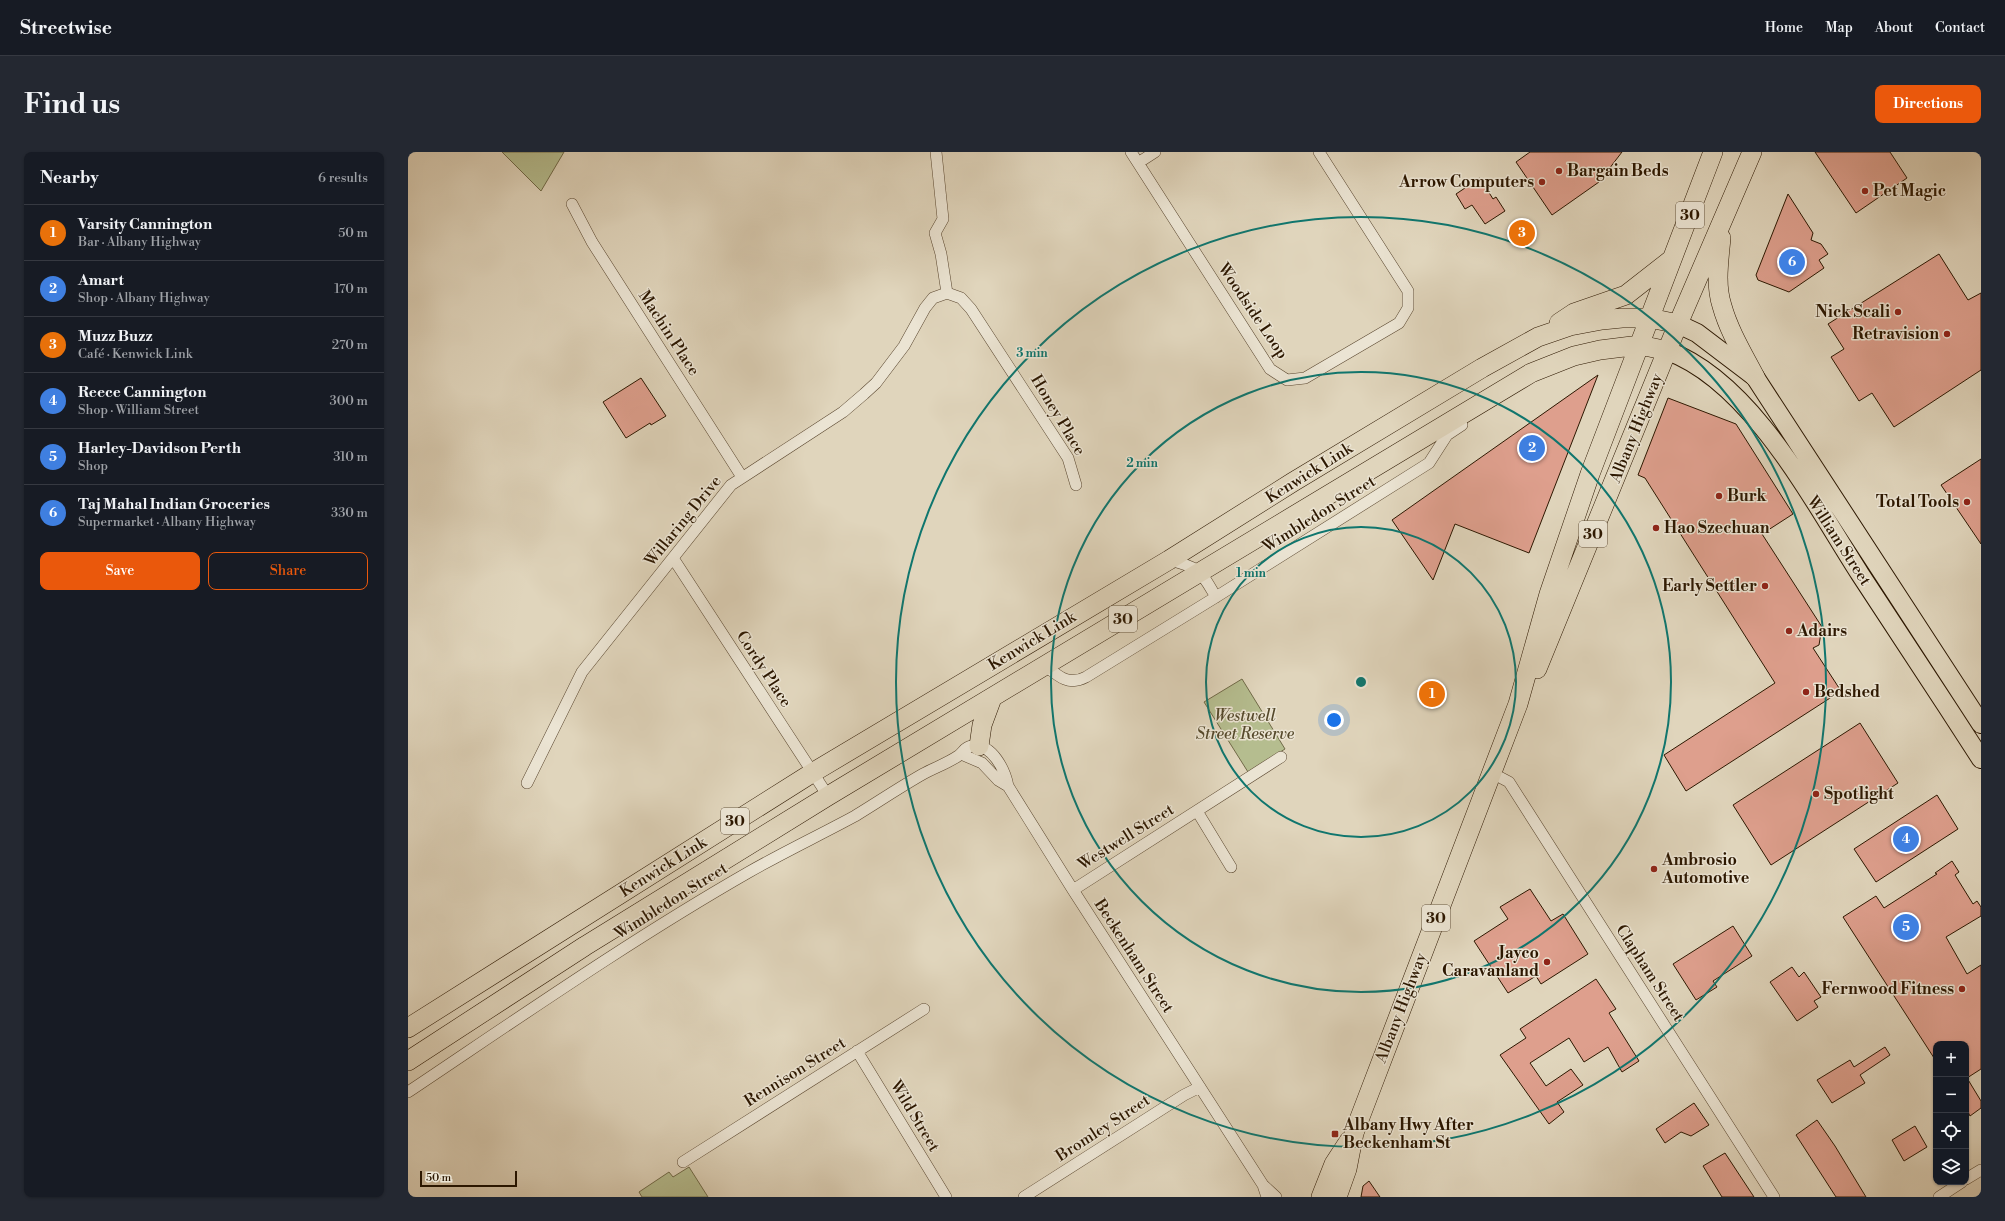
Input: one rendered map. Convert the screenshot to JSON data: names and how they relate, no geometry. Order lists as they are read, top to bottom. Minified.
{"streets":{"highway":["30","Albany Highway","Kenwick Link"],"main road":["William Street"],"street":["Woodside Loop","Machin Place","Honey Place","Wimbledon Street","Willaring Drive","Cordy Place","Westwell Street","Beckenham Street","Clapham Street","Rennison Street","Wild Street","Bromley Street"]},"crossings":[["Machin Place","Willaring Drive"],["Honey Place","Willaring Drive"],["Albany Highway","Kenwick Link"],["Albany Highway","William Street"],["Albany Highway","Clapham Street"],["Kenwick Link","Wimbledon Street"],["Kenwick Link","William Street"],["Kenwick Link","Cordy Place"],["Wimbledon Street","Beckenham Street"],["Willaring Drive","Cordy Place"],["Westwell Street","Beckenham Street"],["Beckenham Street","Bromley Street"],["Rennison Street","Wild Street"]],"parks":["Westwell Street Reserve"],"places":{"other":["Bargain Beds","Arrow Computers","Pet Magic","Nick Scali","Retravision","Burk","Total Tools","Hao Szechuan","Early Settler","Adairs","Bedshed","Spotlight","Ambrosio Automotive","Jayco Caravanland","Fernwood Fitness"],"transit":["Albany Hwy After Beckenham St"]},"scale_bar":"50 m","page":{"header":"Streetwise","nav":["Home","Map","About","Contact"],"buttons":["Directions",["Save","Share"]],"title":"Find us","heading":["Nearby","6 results"],"list":[{"mark":"1","name":"Varsity Cannington","note":"Bar · Albany Highway","value":"50 m"},{"mark":"2","name":"Amart","note":"Shop · Albany Highway","value":"170 m"},{"mark":"3","name":"Muzz Buzz","note":"Café · Kenwick Link","value":"270 m"},{"mark":"4","name":"Reece Cannington","note":"Shop · William Street","value":"300 m"},{"mark":"5","name":"Harley-Davidson Perth","note":"Shop","value":"310 m"},{"mark":"6","name":"Taj Mahal Indian Groceries","note":"Supermarket · Albany Highway","value":"330 m"}],"pins":["3","6","2","1","4","5"],"map_buttons":["+","−"],"scale":"50 m"},"rings":["3 min","2 min","1 min"]}
